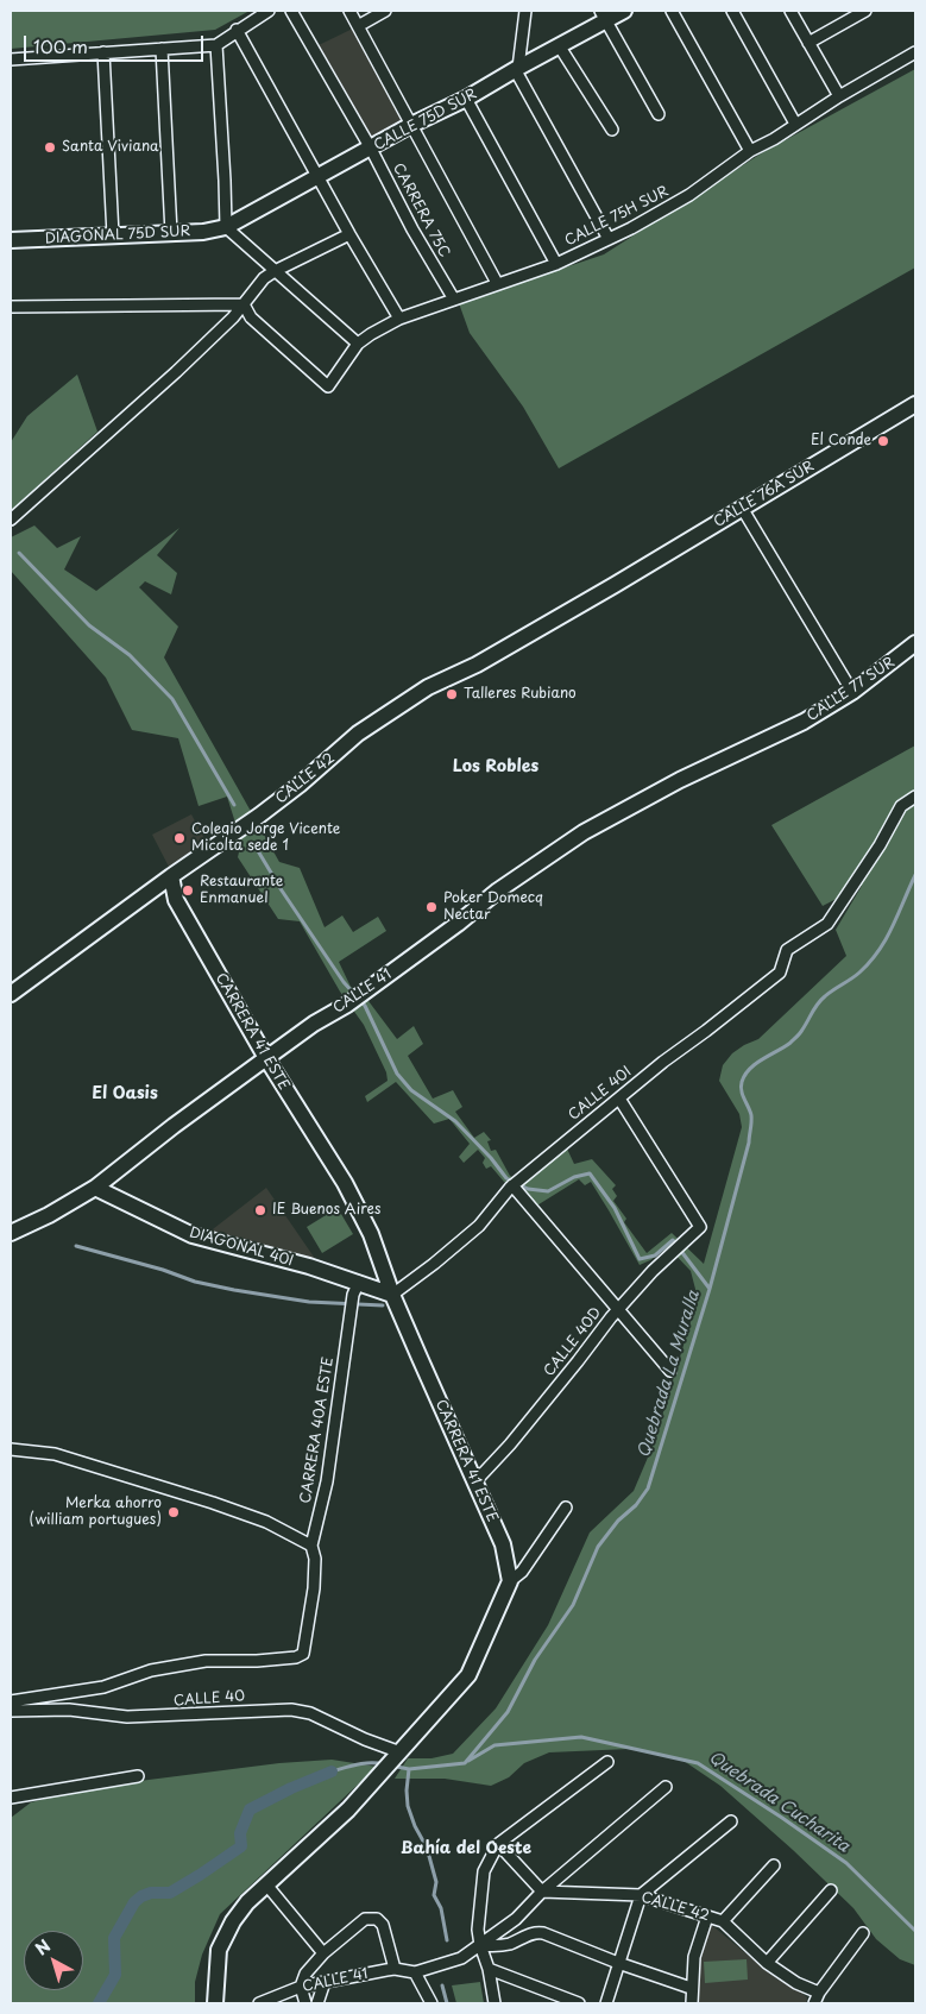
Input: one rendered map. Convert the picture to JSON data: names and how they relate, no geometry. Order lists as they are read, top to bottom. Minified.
{"streets":{"street":["CALLE 75D SUR","CARRERA 75C","CALLE 75H SUR","DIAGONAL 75D SUR","CALLE 76A SUR","CALLE 77 SUR","CALLE 42","CALLE 41","CARRERA 41 ESTE","CALLE 40I","DIAGONAL 40I","CALLE 40D","CARRERA 40A ESTE","CALLE 40"]},"crossings":[["CALLE 75D SUR","CARRERA 75C"],["CALLE 75D SUR","DIAGONAL 75D SUR"],["CARRERA 75C","CALLE 75H SUR"],["CALLE 76A SUR","CALLE 42"],["CALLE 77 SUR","CALLE 41"],["CALLE 42","CARRERA 41 ESTE"],["CALLE 41","CARRERA 41 ESTE"],["CALLE 41","DIAGONAL 40I"],["CARRERA 41 ESTE","CALLE 40I"],["CARRERA 41 ESTE","DIAGONAL 40I"],["CARRERA 41 ESTE","CALLE 40D"],["CALLE 40I","DIAGONAL 40I"],["CALLE 40I","CALLE 40D"],["DIAGONAL 40I","CARRERA 40A ESTE"]],"districts":["Los Robles","El Oasis","Bahía del Oeste"],"water":["Quebrada La Muralla","Quebrada Cucharita"],"places":["Santa Viviana","El Conde","Talleres Rubiano","Colegio Jorge Vicente Micolta sede 1","Restaurante Enmanuel","Poker Domecq Nectar","IE Buenos Aires","Merka ahorro (william portugues)"],"scale_bar":"100 m","north":"top left"}
